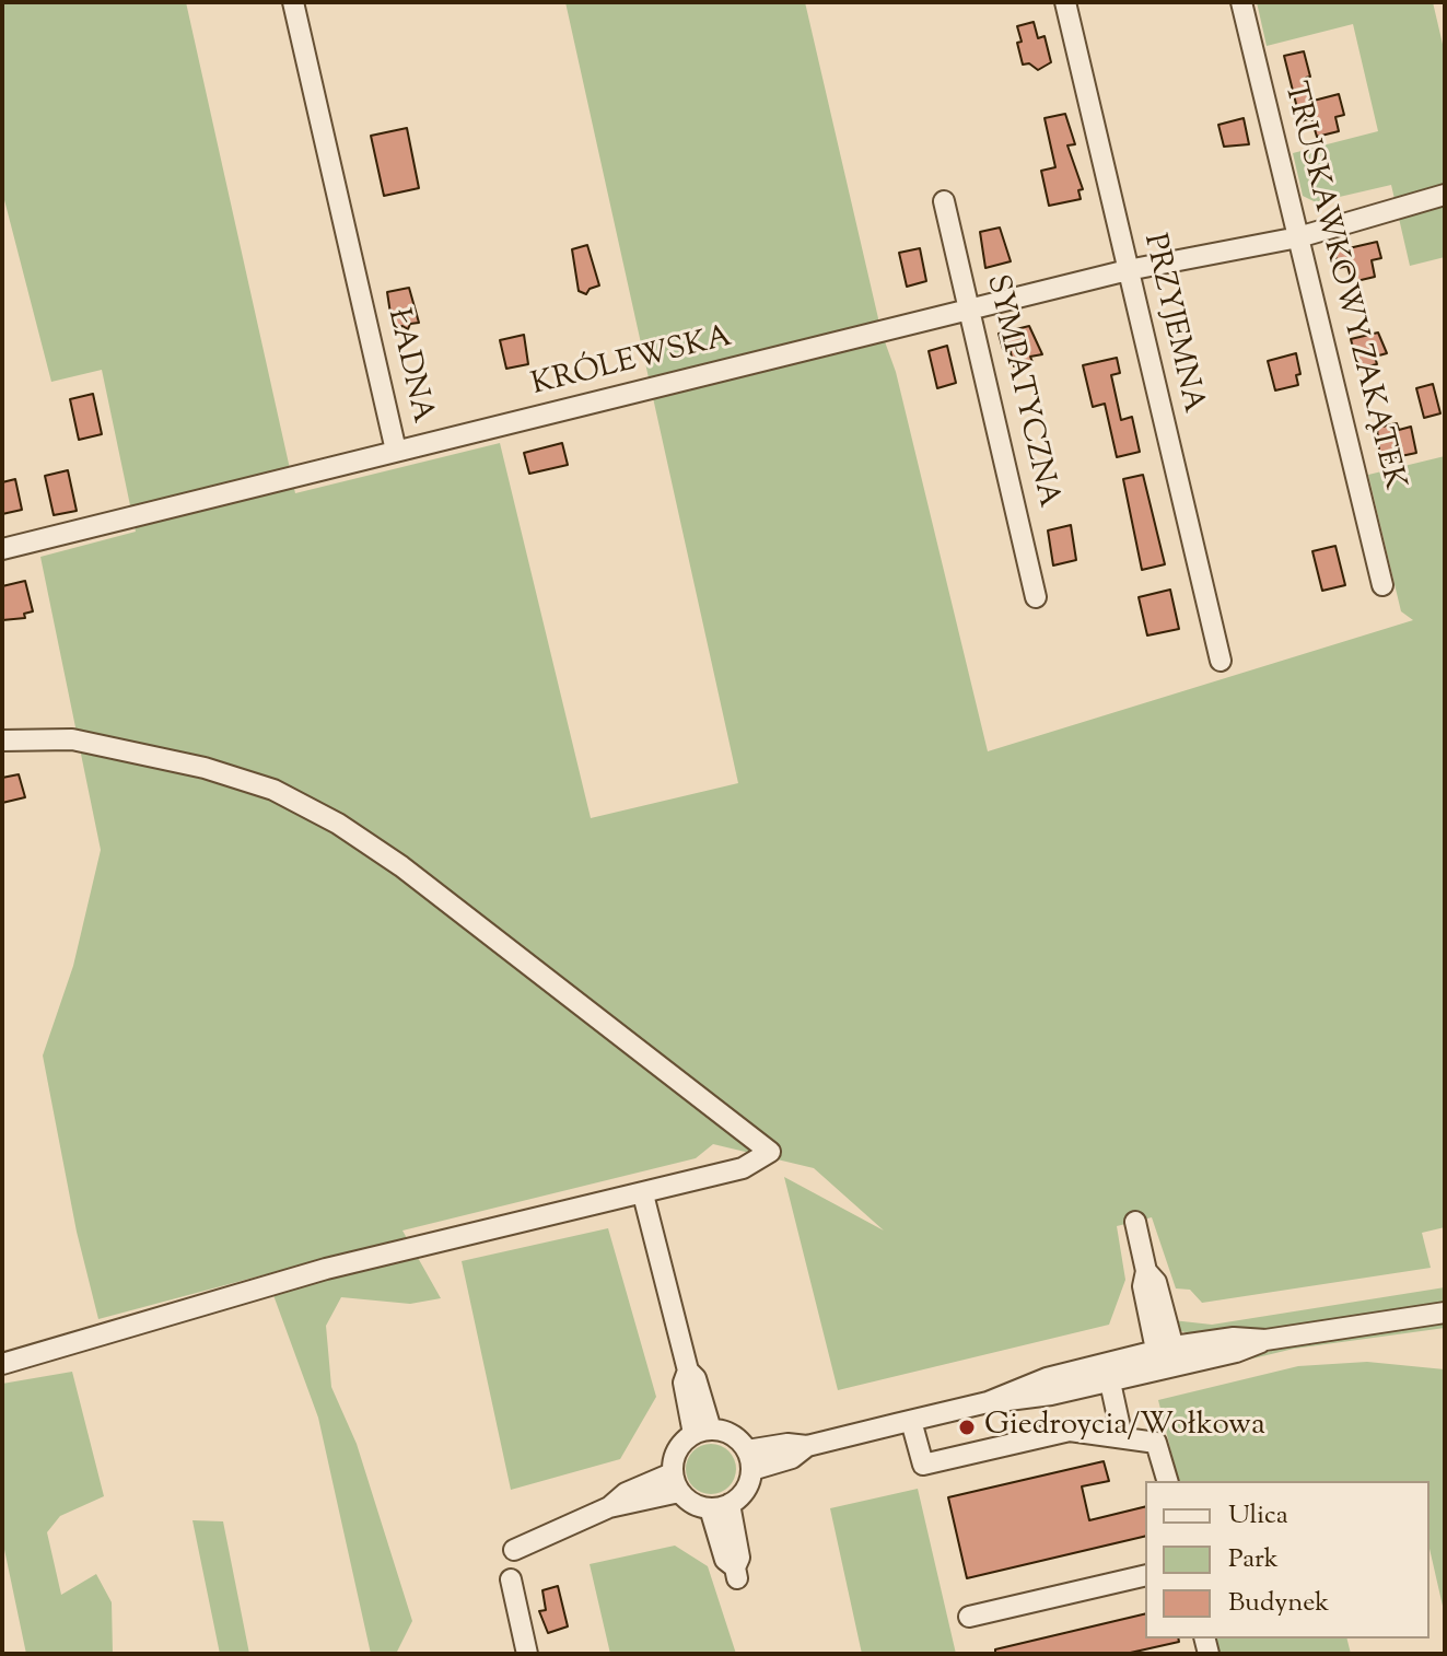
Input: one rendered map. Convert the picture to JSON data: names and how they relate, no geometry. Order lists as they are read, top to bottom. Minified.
{"streets":{"street":["TRUSKAWKOWY ZAKĄTEK","PRZYJEMNA","KRÓLEWSKA","ŁADNA","SYMPATYCZNA"]},"crossings":[["PRZYJEMNA","KRÓLEWSKA"],["KRÓLEWSKA","ŁADNA"],["KRÓLEWSKA","SYMPATYCZNA"]],"places":["Giedroycia/Wołkowa"],"legend":["Ulica","Park","Budynek"]}
